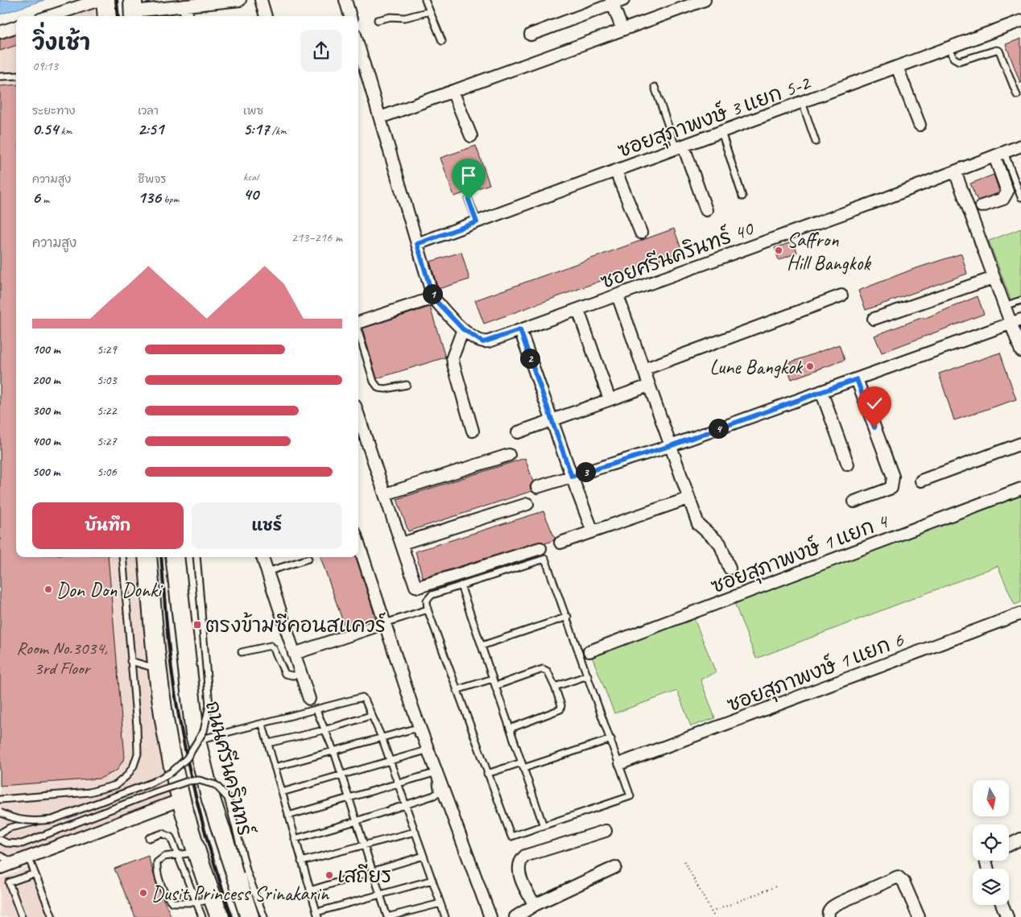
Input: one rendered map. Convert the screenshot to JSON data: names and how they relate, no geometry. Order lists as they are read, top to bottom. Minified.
{"streets":{"main road":["ถนนศรีนครินทร์"],"street":["ซอยสุภาพงษ์ 3 แยก 5-2","ซอยศรีนครินทร์ 40","ซอยสุภาพงษ์ 1 แยก 4","ซอยสุภาพงษ์ 1 แยก 6"]},"places":{"other":["Saffron Hill Bangkok","Lune Bangkok","Don Don Donki","เสถียร","Dusit Princess Srinakarin"],"transit":["ตรงข้ามซีคอนสแควร์"]},"house_numbers":["Room No.3034, 3rd Floor"],"north":"bottom","page":{"heading":["วิ่งเช้า","09:13"],"stats":[["ระยะทาง","0.54 km"],["เวลา","2:51"],["เพซ","5:17 /km"],["ความสูง","6 m"],["ชีพจร","136 bpm"],["kcal","40"]],"chart":["ความสูง","213–216 m"],"pins":["1","2","4","3"],"list":[{"name":"100 m","note":"5:29"},{"name":"200 m","note":"5:03"},{"name":"300 m","note":"5:22"},{"name":"400 m","note":"5:27"},{"name":"500 m","note":"5:06"}],"buttons":["บันทึก","แชร์"]}}
